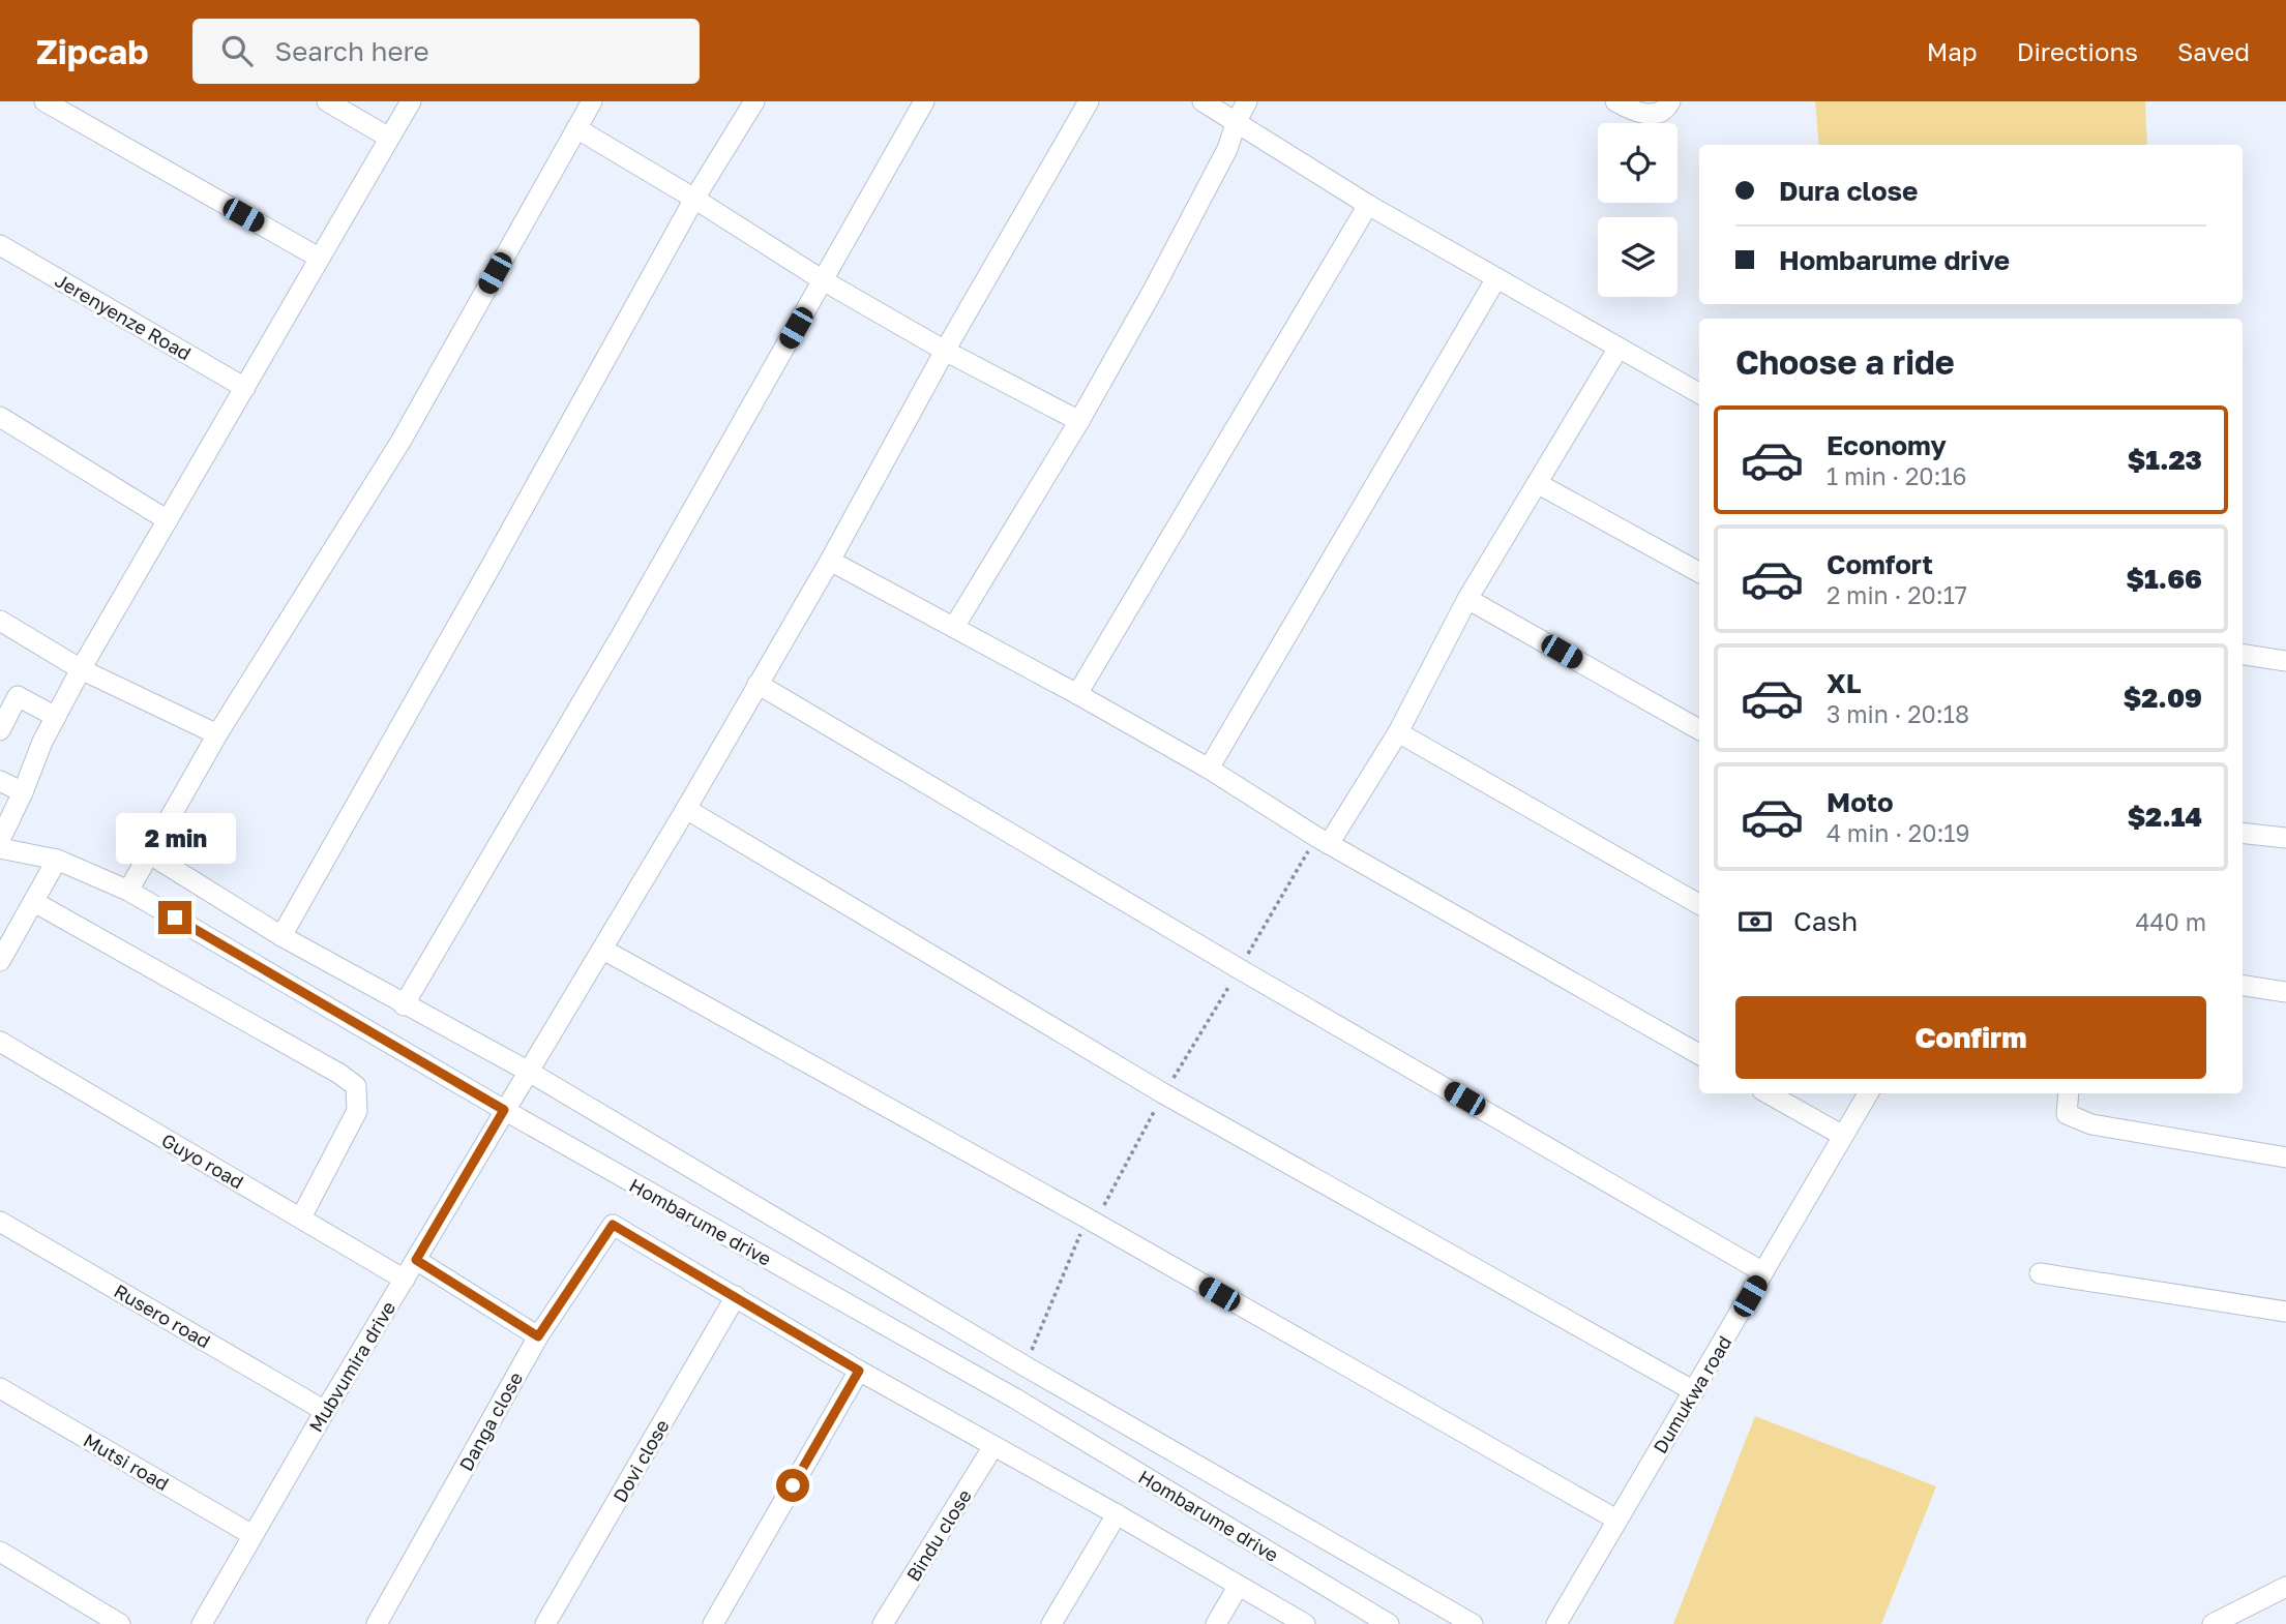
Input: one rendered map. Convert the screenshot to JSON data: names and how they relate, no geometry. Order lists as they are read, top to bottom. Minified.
{"streets":{"street":["Jerenyenze Road","Guyo road","Hombarume drive","Rusero road","Mubvumira drive","Dumukwa road","Danga close","Dovi close","Mutsi road","Bindu close"]},"crossings":[["Guyo road","Mubvumira drive"],["Hombarume drive","Mubvumira drive"],["Rusero road","Mubvumira drive"],["Mubvumira drive","Mutsi road"],["Danga close","Dovi close"]],"page":{"header":"Zipcab","search":"Search here","nav":["Map","Directions","Saved"],"banner":["Dura close","Hombarume drive"],"heading":"Choose a ride","list":[{"name":"Economy","note":"1 min · 20:16","value":"$1.23"},{"name":"Comfort","note":"2 min · 20:17","value":"$1.66"},{"name":"XL","note":"3 min · 20:18","value":"$2.09"},{"name":"Moto","note":"4 min · 20:19","value":"$2.14"}],"bubble":"2 min","pay":["Cash","440 m"],"buttons":"Confirm"}}
